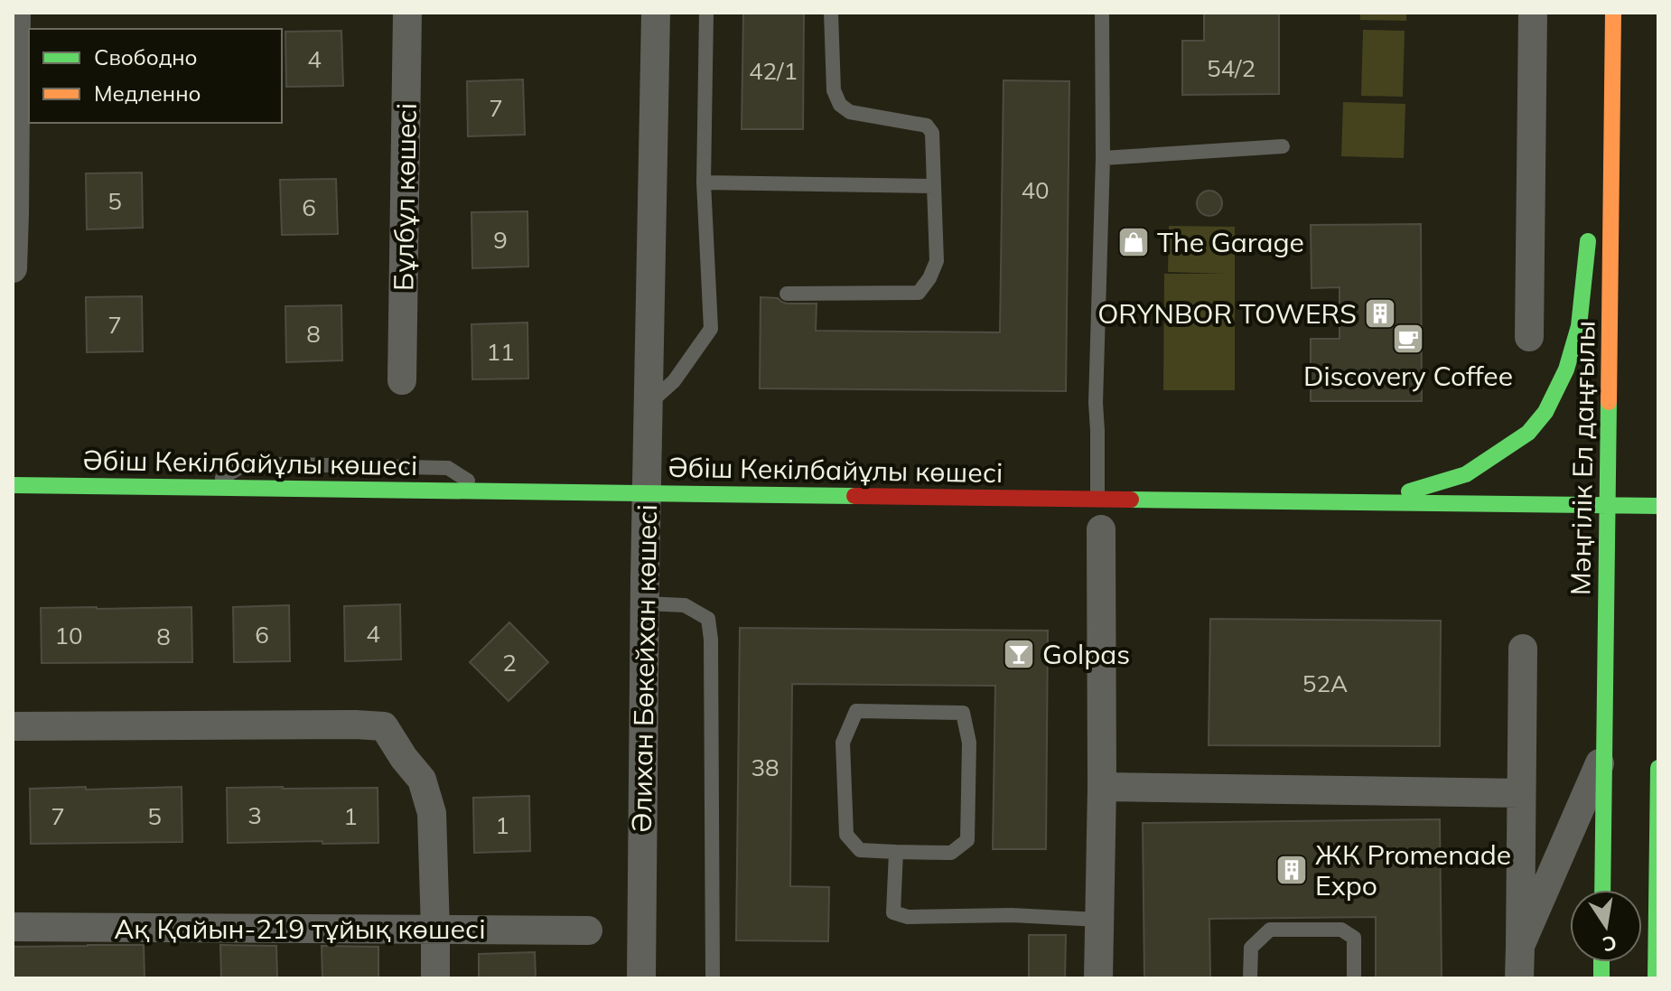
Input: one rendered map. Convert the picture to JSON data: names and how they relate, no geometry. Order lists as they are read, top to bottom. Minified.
{"streets":{"street":["Бұлбұл көшесі","Мәңгілік Ел даңғылы","Әбіш Кекілбайұлы көшесі","Әлихан Бөкейхан көшесі","Ақ Қайын-219 тұйық көшесі"]},"crossings":[["Мәңгілік Ел даңғылы","Әбіш Кекілбайұлы көшесі"],["Әбіш Кекілбайұлы көшесі","Әлихан Бөкейхан көшесі"]],"places":{"shop":["The Garage"],"building":["ORYNBOR TOWERS","ЖК Promenade Expo"],"cafe":["Discovery Coffee"],"bar":["Golpas"]},"house_numbers":["4","54/2","42/1","7","40","5","6","9","7","8","11","4","6","10","8","2","52А","38","3","7","5","1","1"],"legend":["Свободно","Медленно"],"north":"bottom"}
